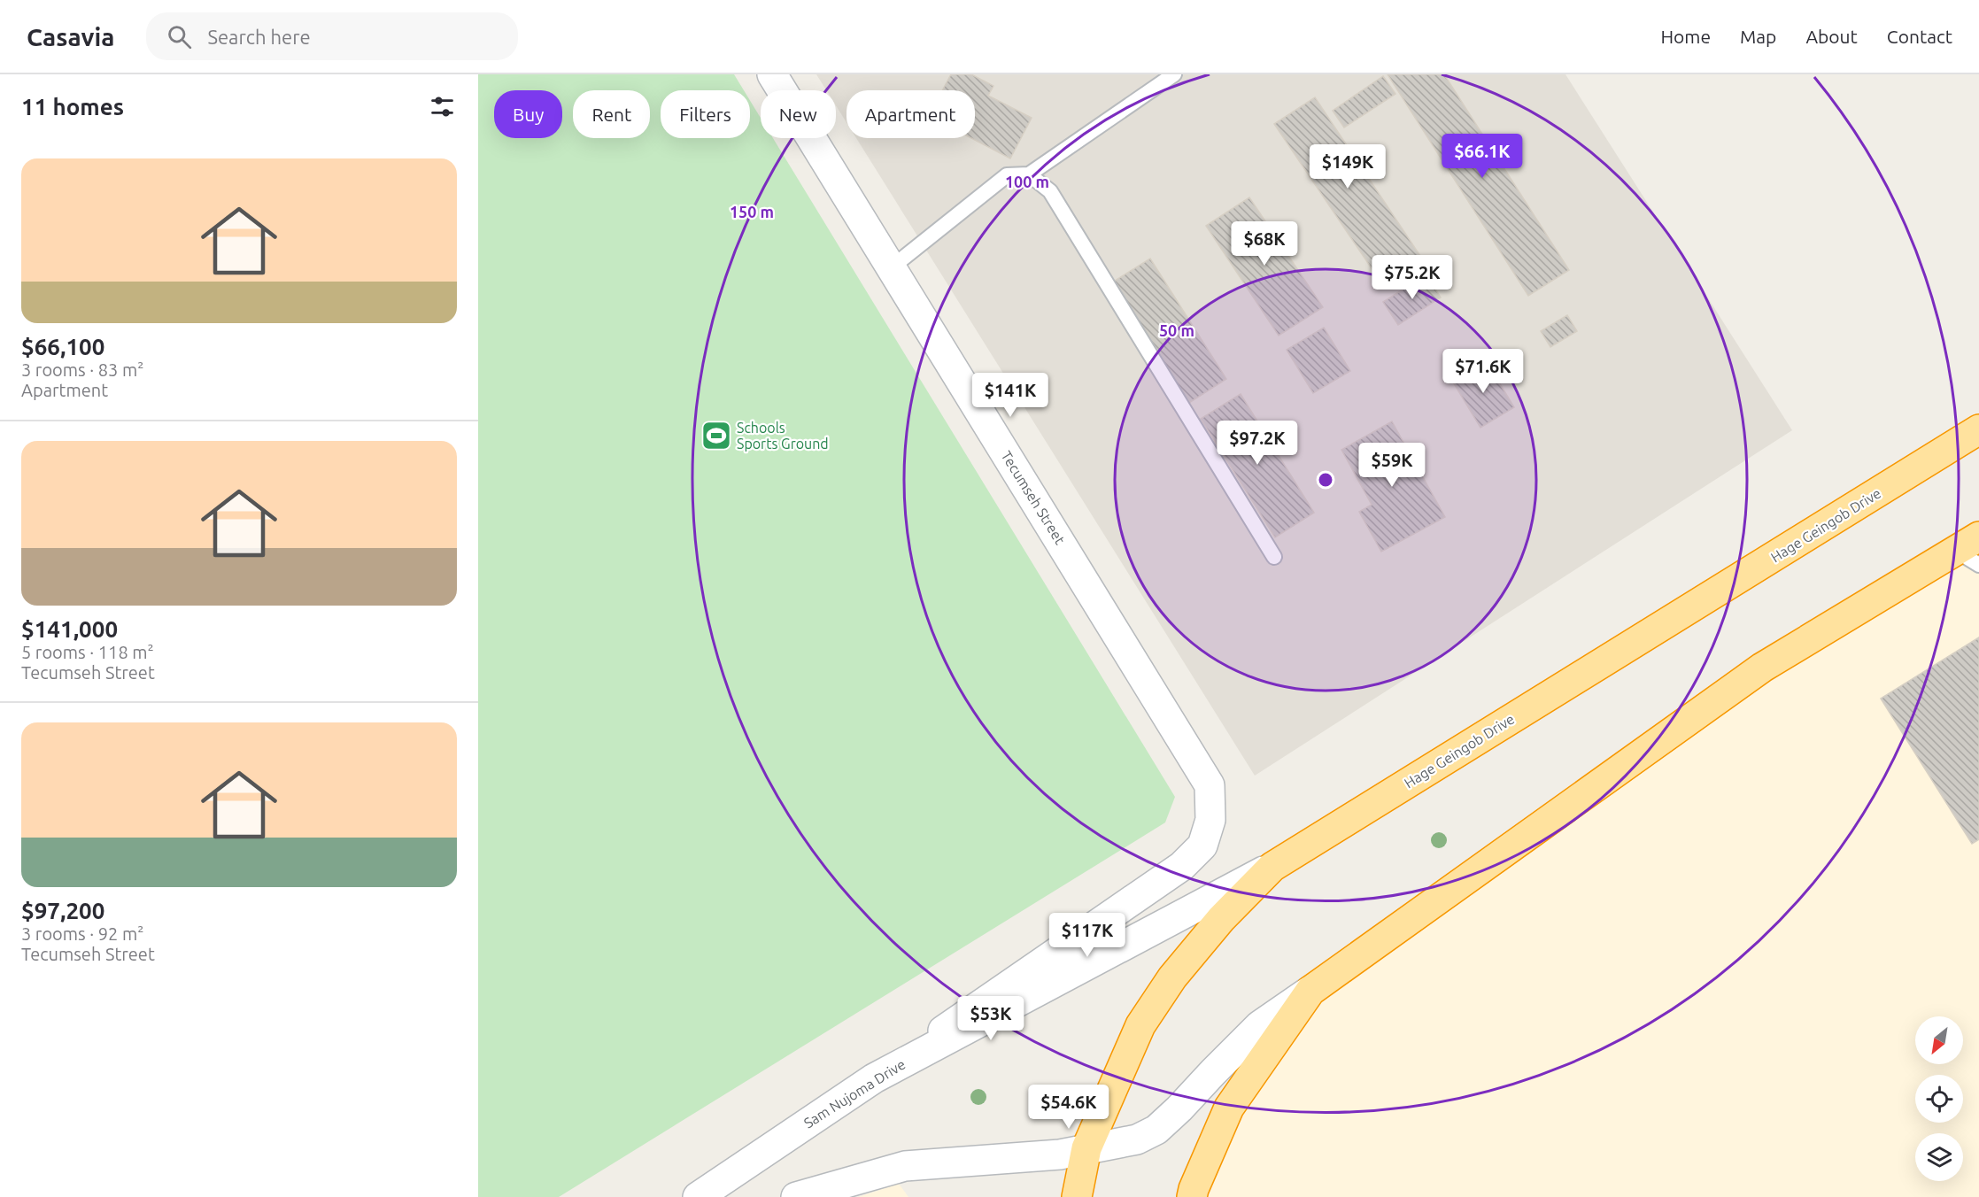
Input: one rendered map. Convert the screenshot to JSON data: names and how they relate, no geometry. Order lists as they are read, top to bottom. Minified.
{"streets":{"highway":["Hage Geingob Drive"],"street":["Tecumseh Street","Sam Nujoma Drive"]},"crossings":[["Tecumseh Street","Sam Nujoma Drive"],["Hage Geingob Drive","Sam Nujoma Drive"]],"places":{"sports":["Schools Sports Ground"]},"north":"bottom left","page":{"header":"Casavia","search":"Search here","nav":["Home","Map","About","Contact"],"heading":"11 homes","chip":["Buy","Rent","Filters","New","Apartment"],"price":["$66.1K","$149K","$68K","$75.2K","$71.6K","$141K","$97.2K","$59K","$117K","$53K","$54.6K"],"list":[{"name":"$66,100","note":"3 rooms · 83 m² · Apartment"},{"name":"$141,000","note":"5 rooms · 118 m² · Tecumseh Street"},{"name":"$97,200","note":"3 rooms · 92 m² · Tecumseh Street"}]},"rings":["100 m","150 m","50 m"]}
